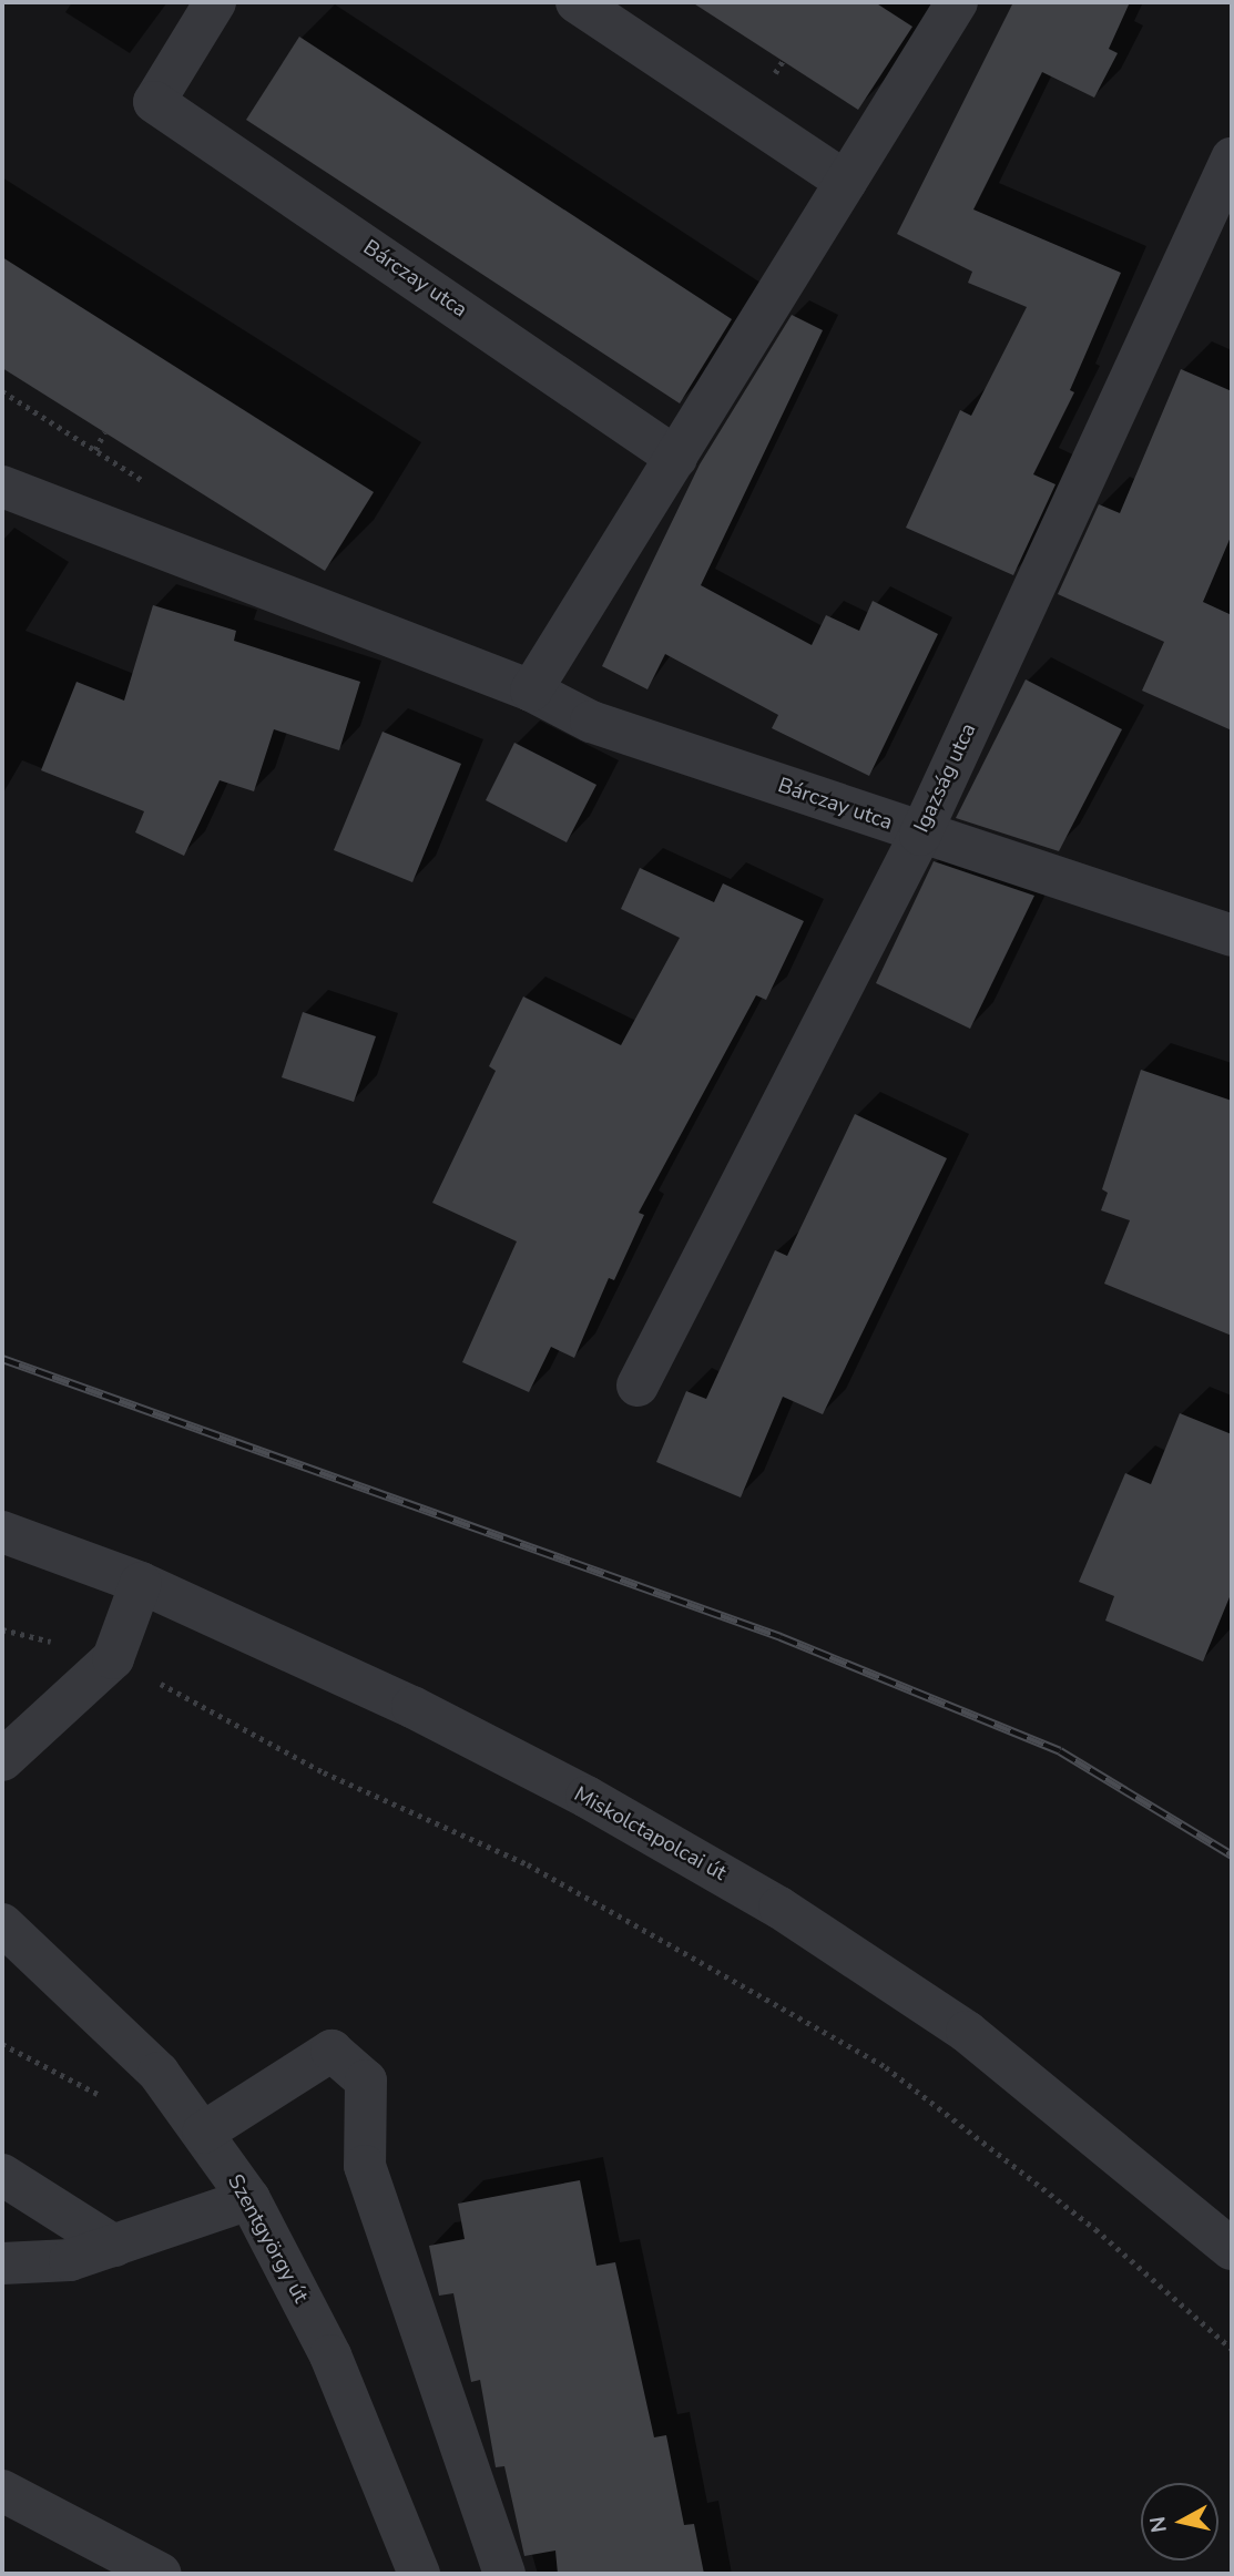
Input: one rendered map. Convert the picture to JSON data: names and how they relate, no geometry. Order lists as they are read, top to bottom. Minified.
{"streets":{"street":["Bárczay utca","Igazság utca","Miskolctapolcai út","Szentgyörgy út"]},"crossings":[["Bárczay utca","Igazság utca"]],"north":"left"}
